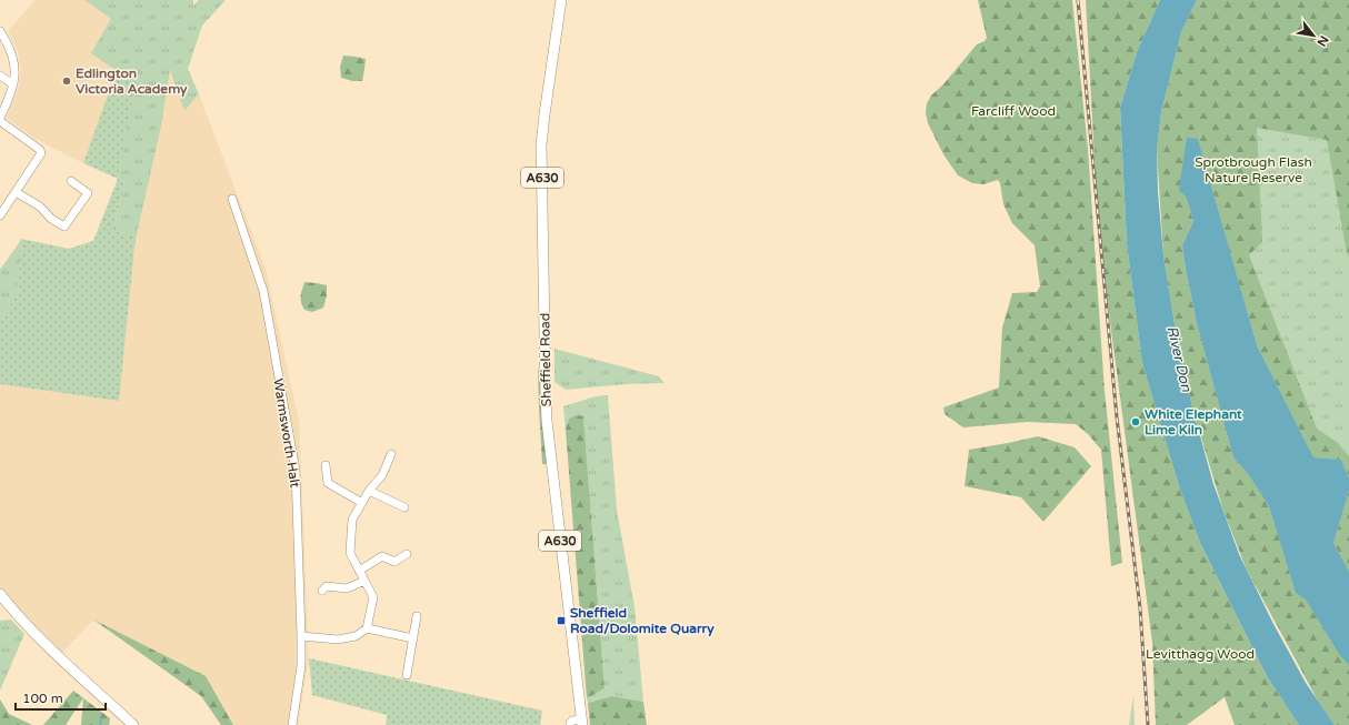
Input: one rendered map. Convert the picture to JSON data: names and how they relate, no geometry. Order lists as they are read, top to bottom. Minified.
{"streets":{"main road":["A630","Sheffield Road"],"street":["Warmsworth Halt"]},"water":["River Don"],"parks":["Farcliff Wood","Sprotbrough Flash Nature Reserve","Levitthagg Wood"],"places":{"other":["Edlington Victoria Academy","White Elephant Lime Kiln"],"transit":["Sheffield Road/Dolomite Quarry"]},"scale_bar":"100 m","north":"bottom right"}
